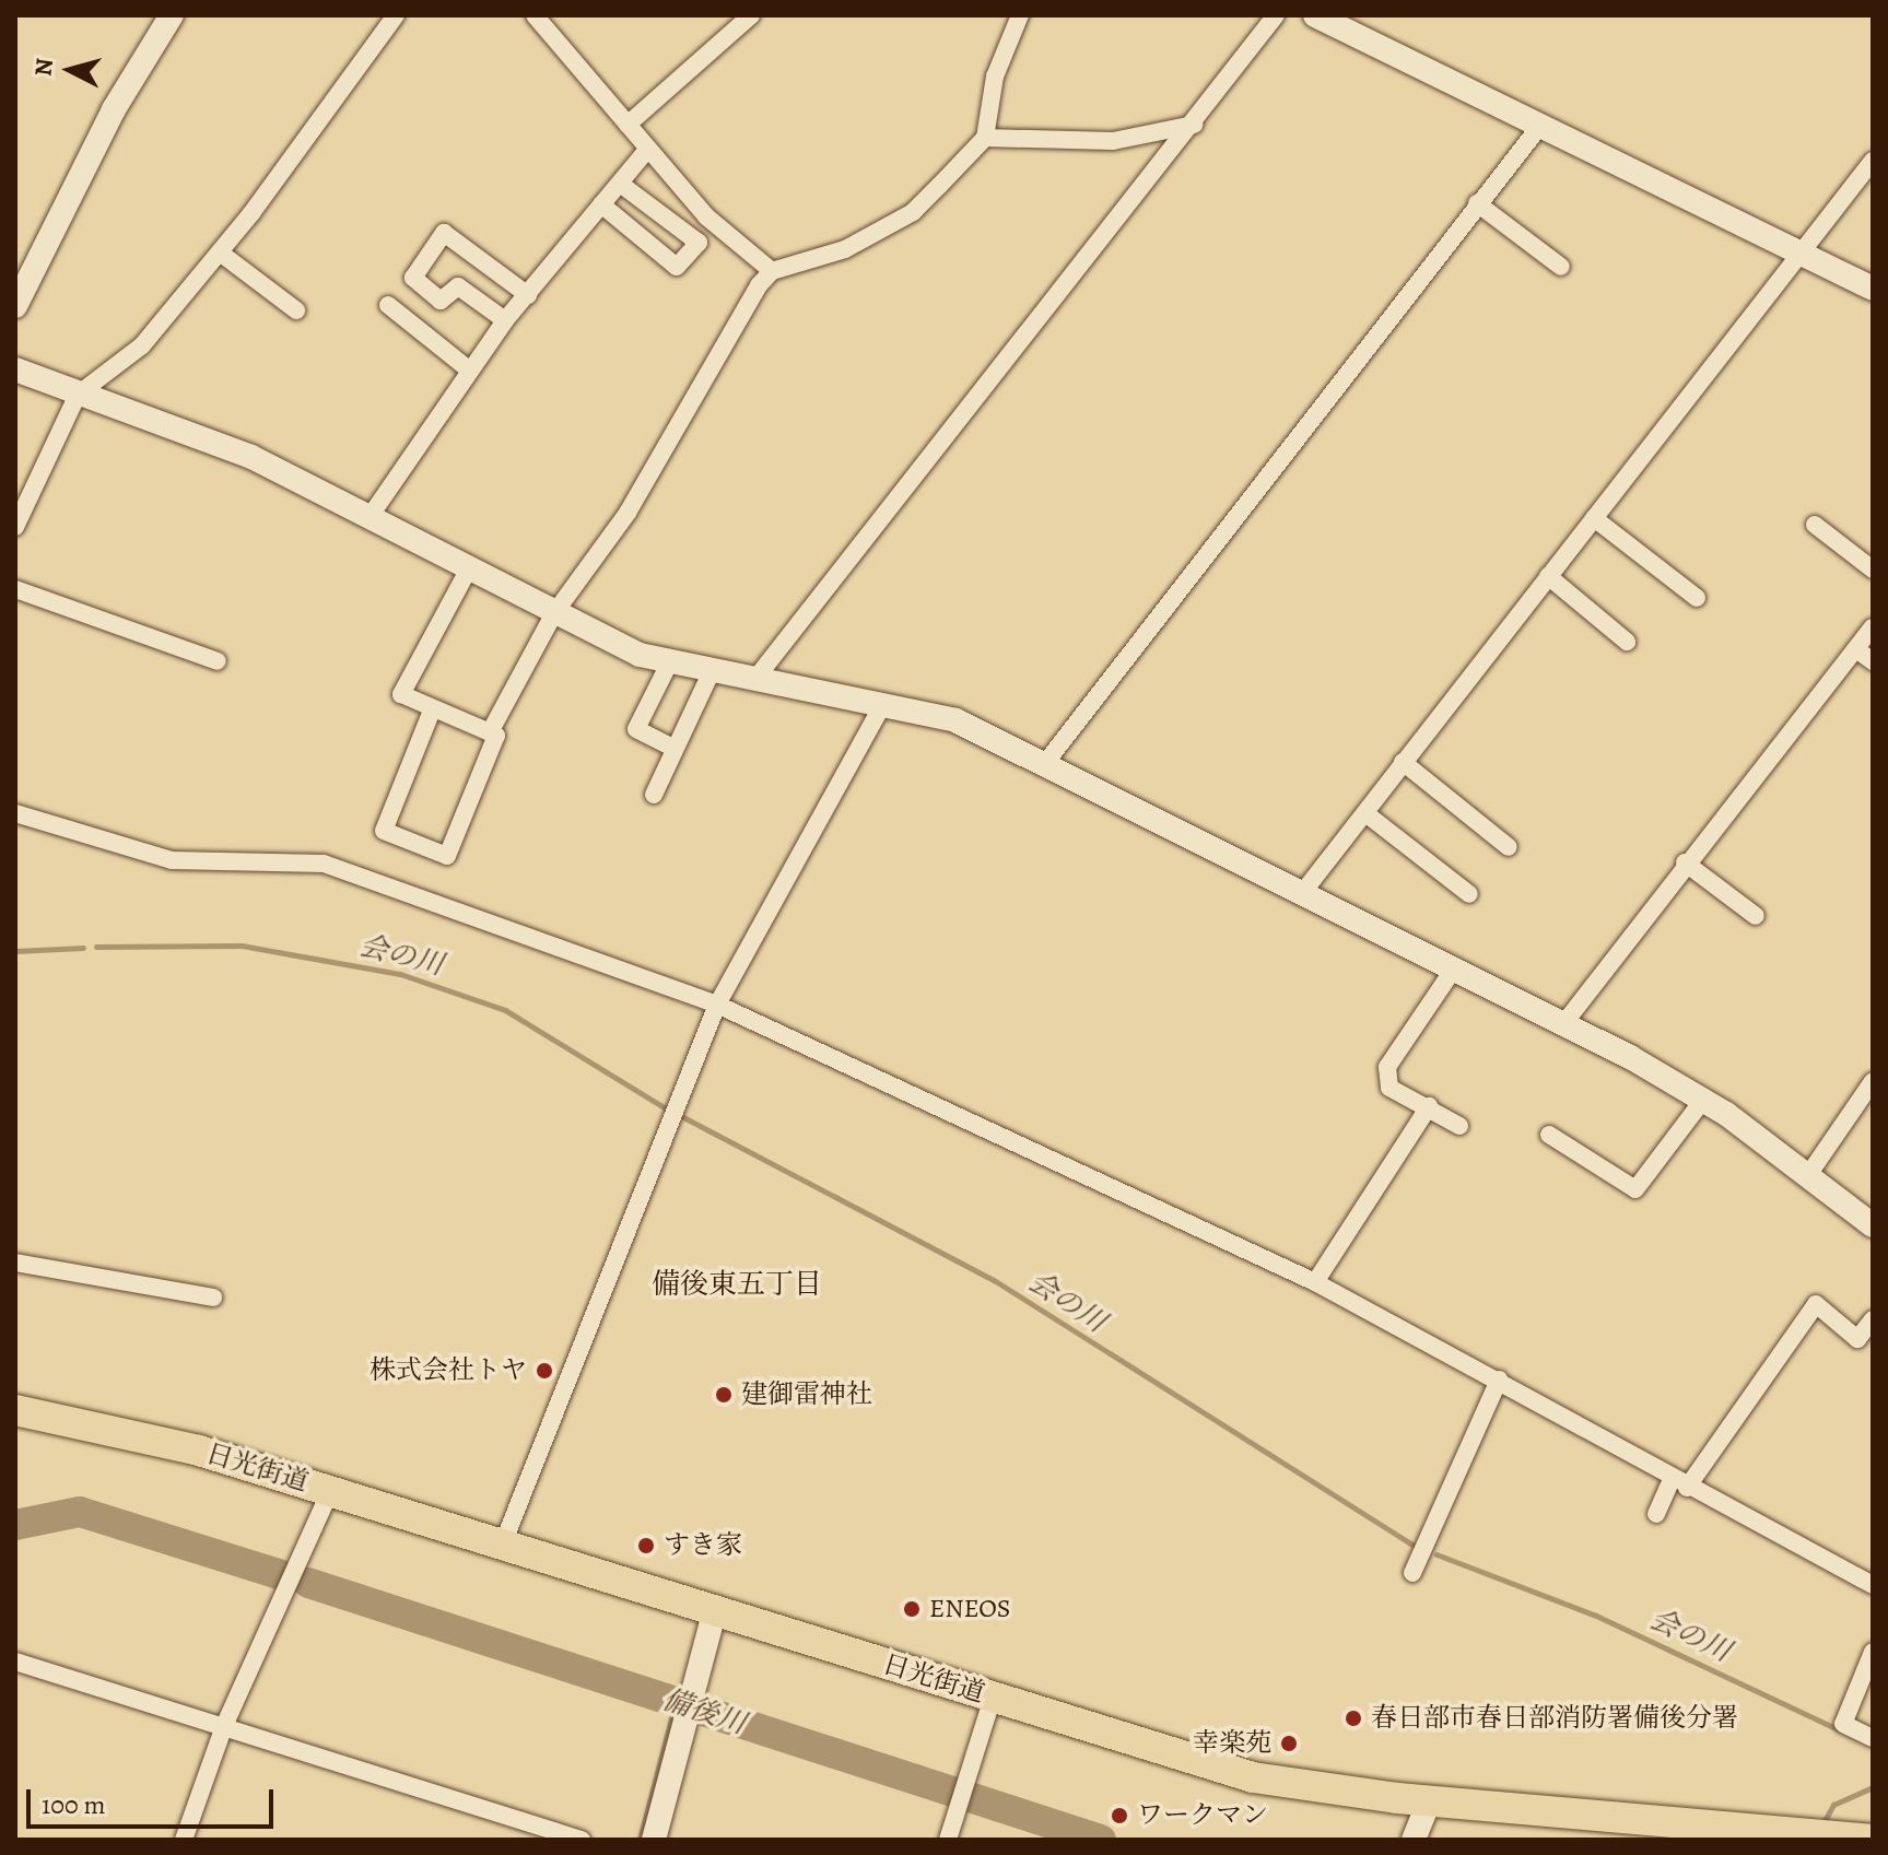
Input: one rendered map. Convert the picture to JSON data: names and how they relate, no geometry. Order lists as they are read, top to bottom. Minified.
{"streets":{"highway":["日光街道"]},"districts":["備後東五丁目"],"water":["会の川","備後川"],"places":["株式会社トヤ","建御雷神社","すき家","ENEOS","春日部市春日部消防署備後分署","幸楽苑","ワークマン"],"scale_bar":"100 m","north":"left"}
